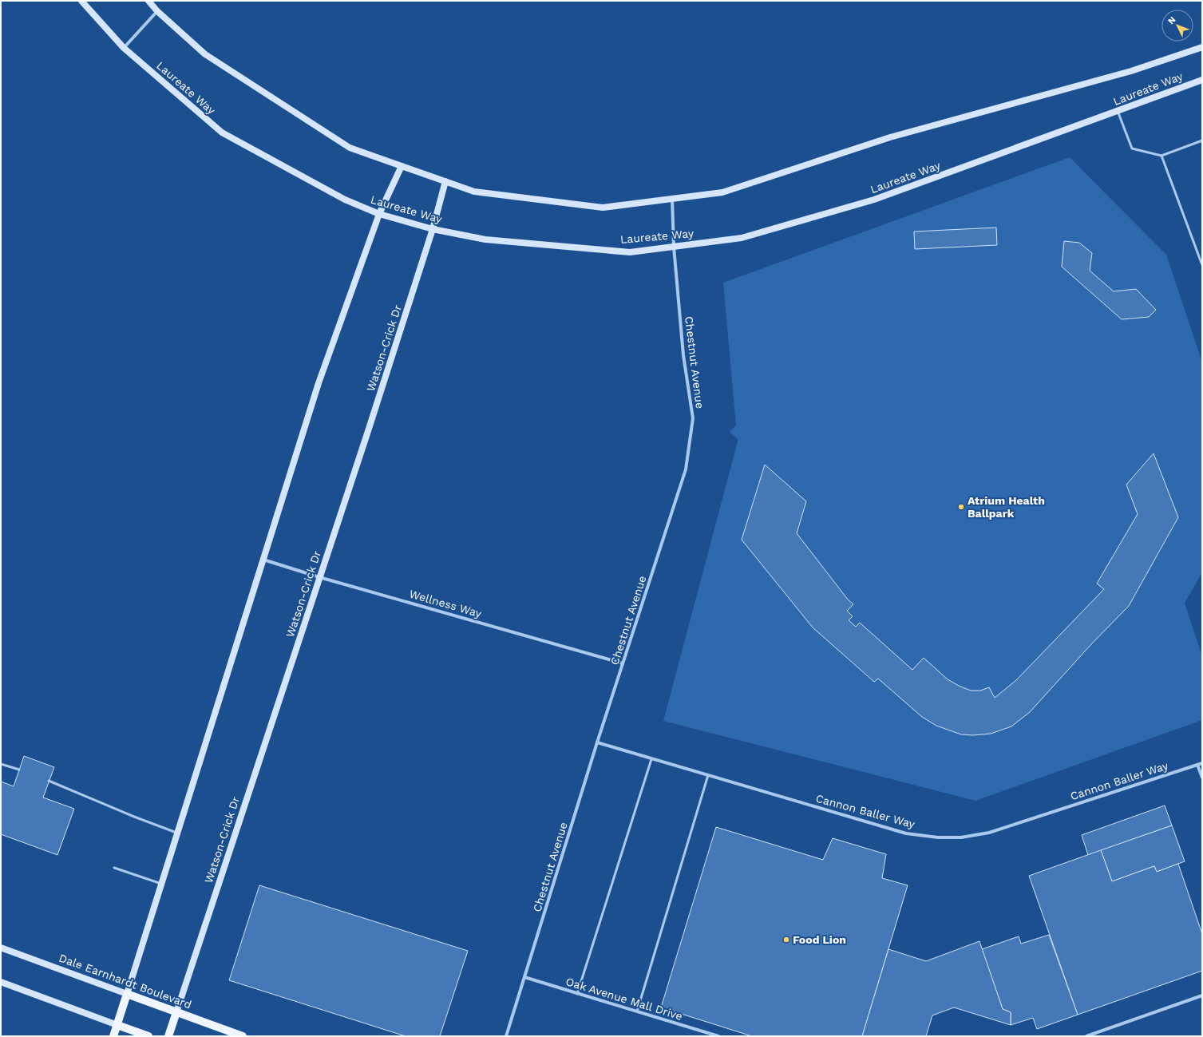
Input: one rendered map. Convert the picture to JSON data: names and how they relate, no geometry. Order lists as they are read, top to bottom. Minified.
{"streets":{"main road":["Laureate Way","Watson-Crick Dr","Dale Earnhardt Boulevard"],"street":["Chestnut Avenue","Wellness Way","Cannon Baller Way","Oak Avenue Mall Drive"]},"crossings":[["Laureate Way","Watson-Crick Dr"],["Laureate Way","Chestnut Avenue"],["Watson-Crick Dr","Wellness Way"],["Watson-Crick Dr","Dale Earnhardt Boulevard"],["Chestnut Avenue","Wellness Way"],["Chestnut Avenue","Cannon Baller Way"],["Chestnut Avenue","Oak Avenue Mall Drive"]],"places":["Atrium Health Ballpark","Food Lion"],"north":"top left"}
